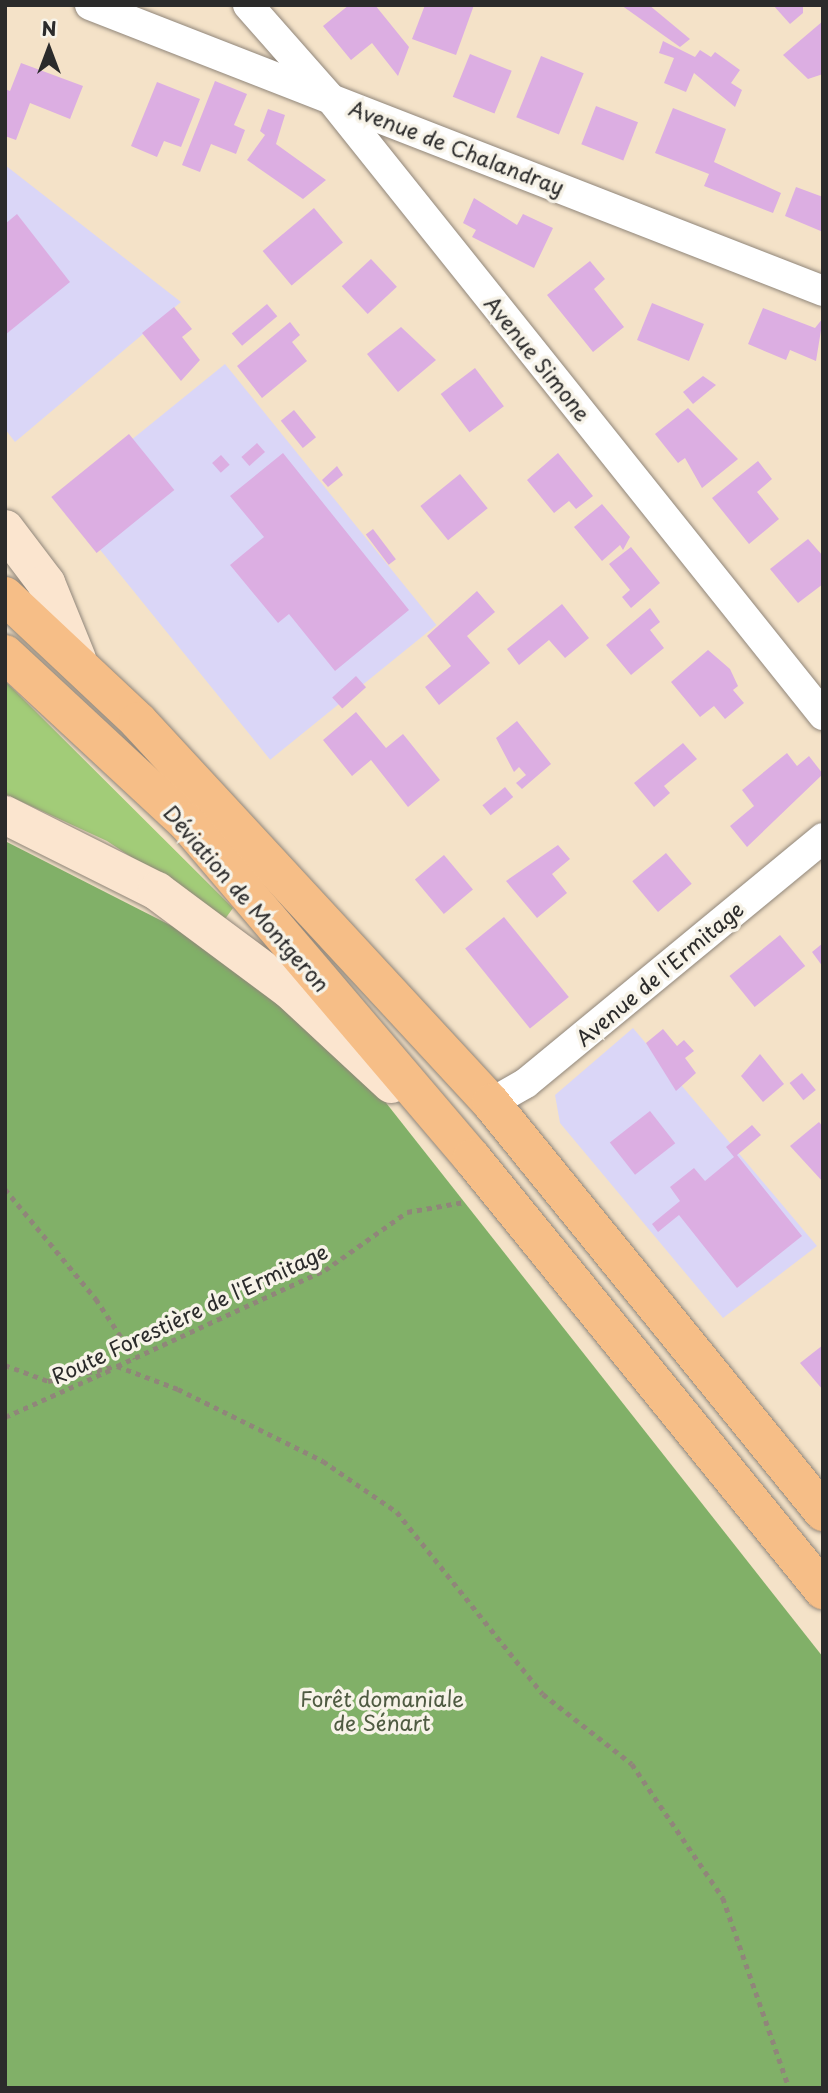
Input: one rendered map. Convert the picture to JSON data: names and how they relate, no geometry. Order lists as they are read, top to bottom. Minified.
{"streets":{"main road":["Déviation de Montgeron"],"street":["Avenue de Chalandray","Avenue Simone","Avenue de l'Ermitage"],"path":["Route Forestière de l'Ermitage"]},"crossings":[["Avenue de Chalandray","Avenue Simone"],["Déviation de Montgeron","Route Forestière de l'Ermitage"]],"parks":["Forêt domaniale de Sénart"],"north":"top"}
